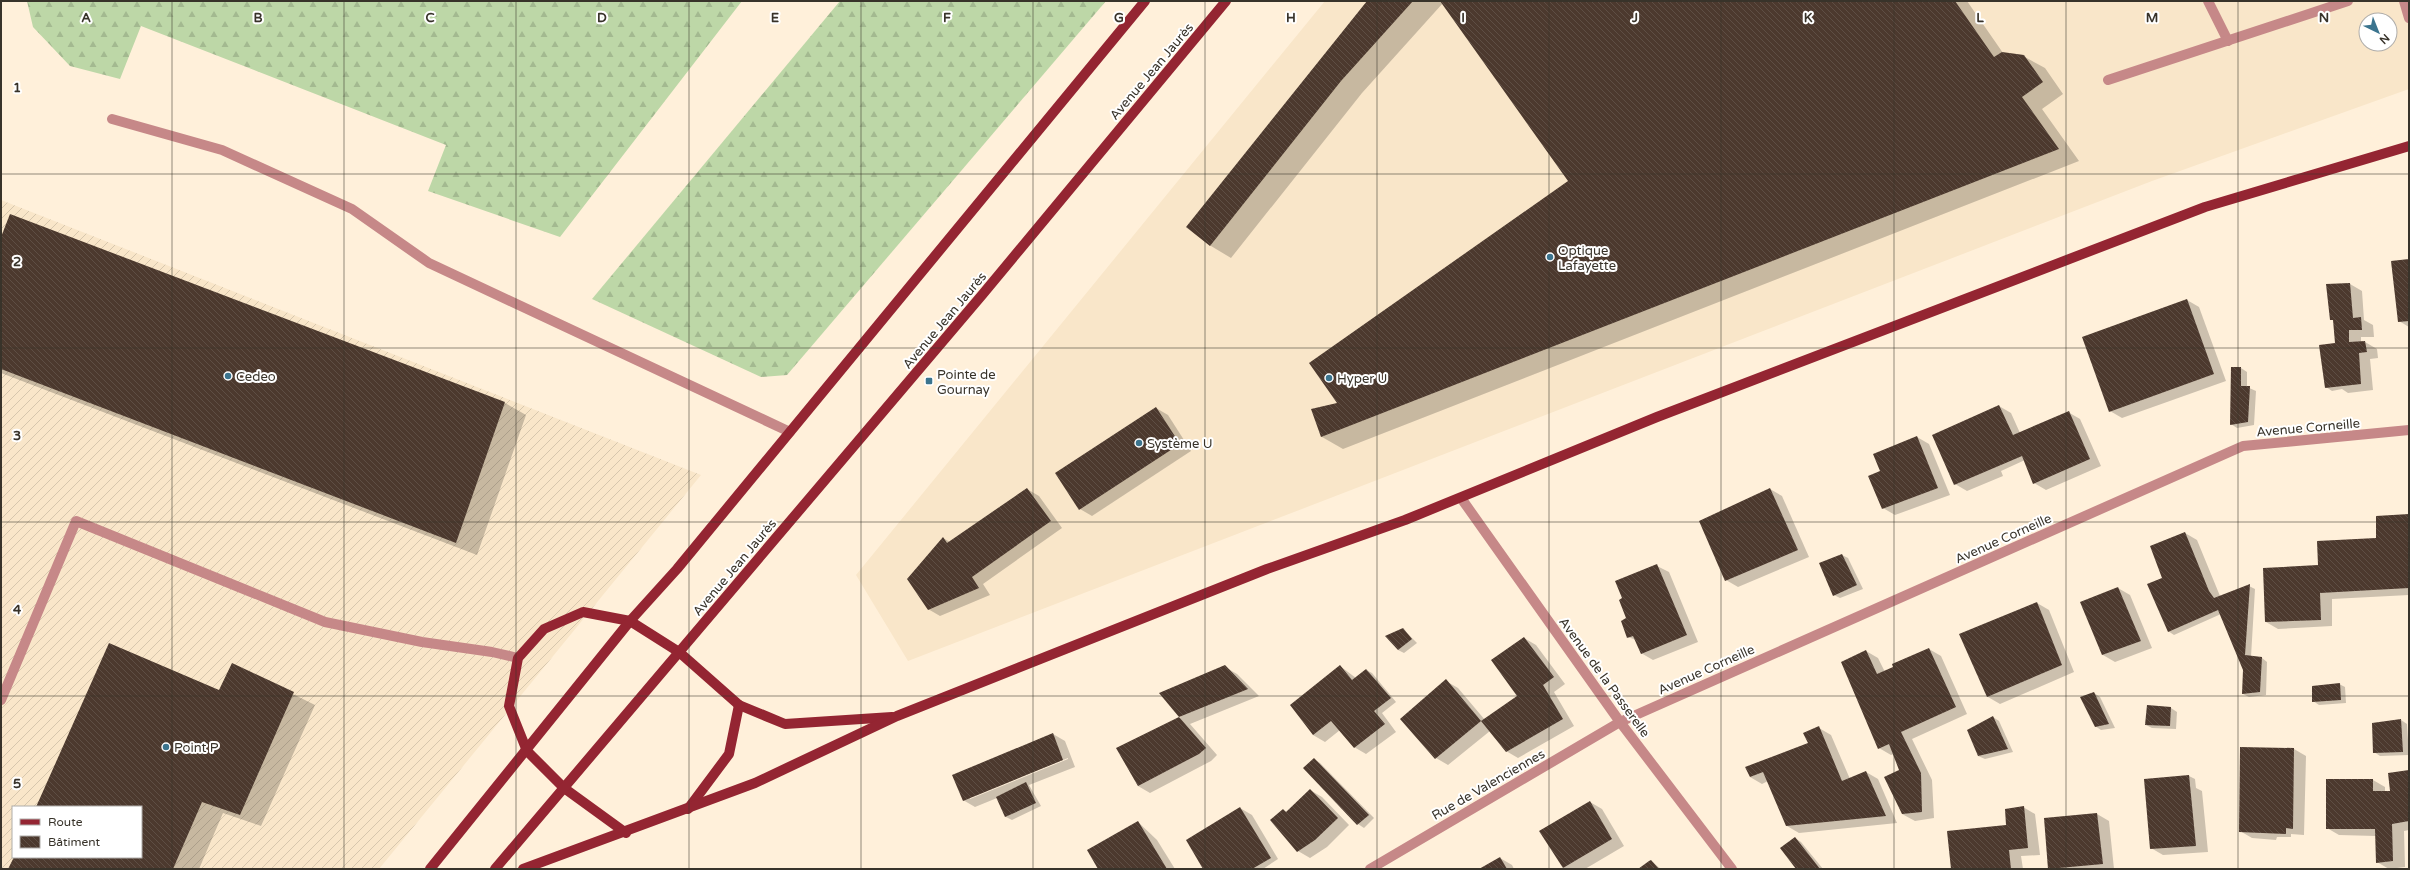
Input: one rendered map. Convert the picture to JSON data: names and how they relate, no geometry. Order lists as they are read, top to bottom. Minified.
{"streets":{"main road":["Avenue Jean Jaurès"],"street":["Avenue Corneille","Avenue de la Passerelle","Rue de Valenciennes"]},"crossings":[["Avenue Corneille","Avenue de la Passerelle"],["Avenue Corneille","Rue de Valenciennes"],["Avenue de la Passerelle","Rue de Valenciennes"]],"places":{"other":["Optique Lafayette","Cedeo","Hyper U","Système U","Point P"],"transit":["Pointe de Gournay"]},"legend":["Route","Bâtiment"],"north":"bottom right","grid":{"columns":["A","B","C","D","E","F","G","H","I","J","K","L","M","N"],"rows":["1","2","3","4","5"]}}
